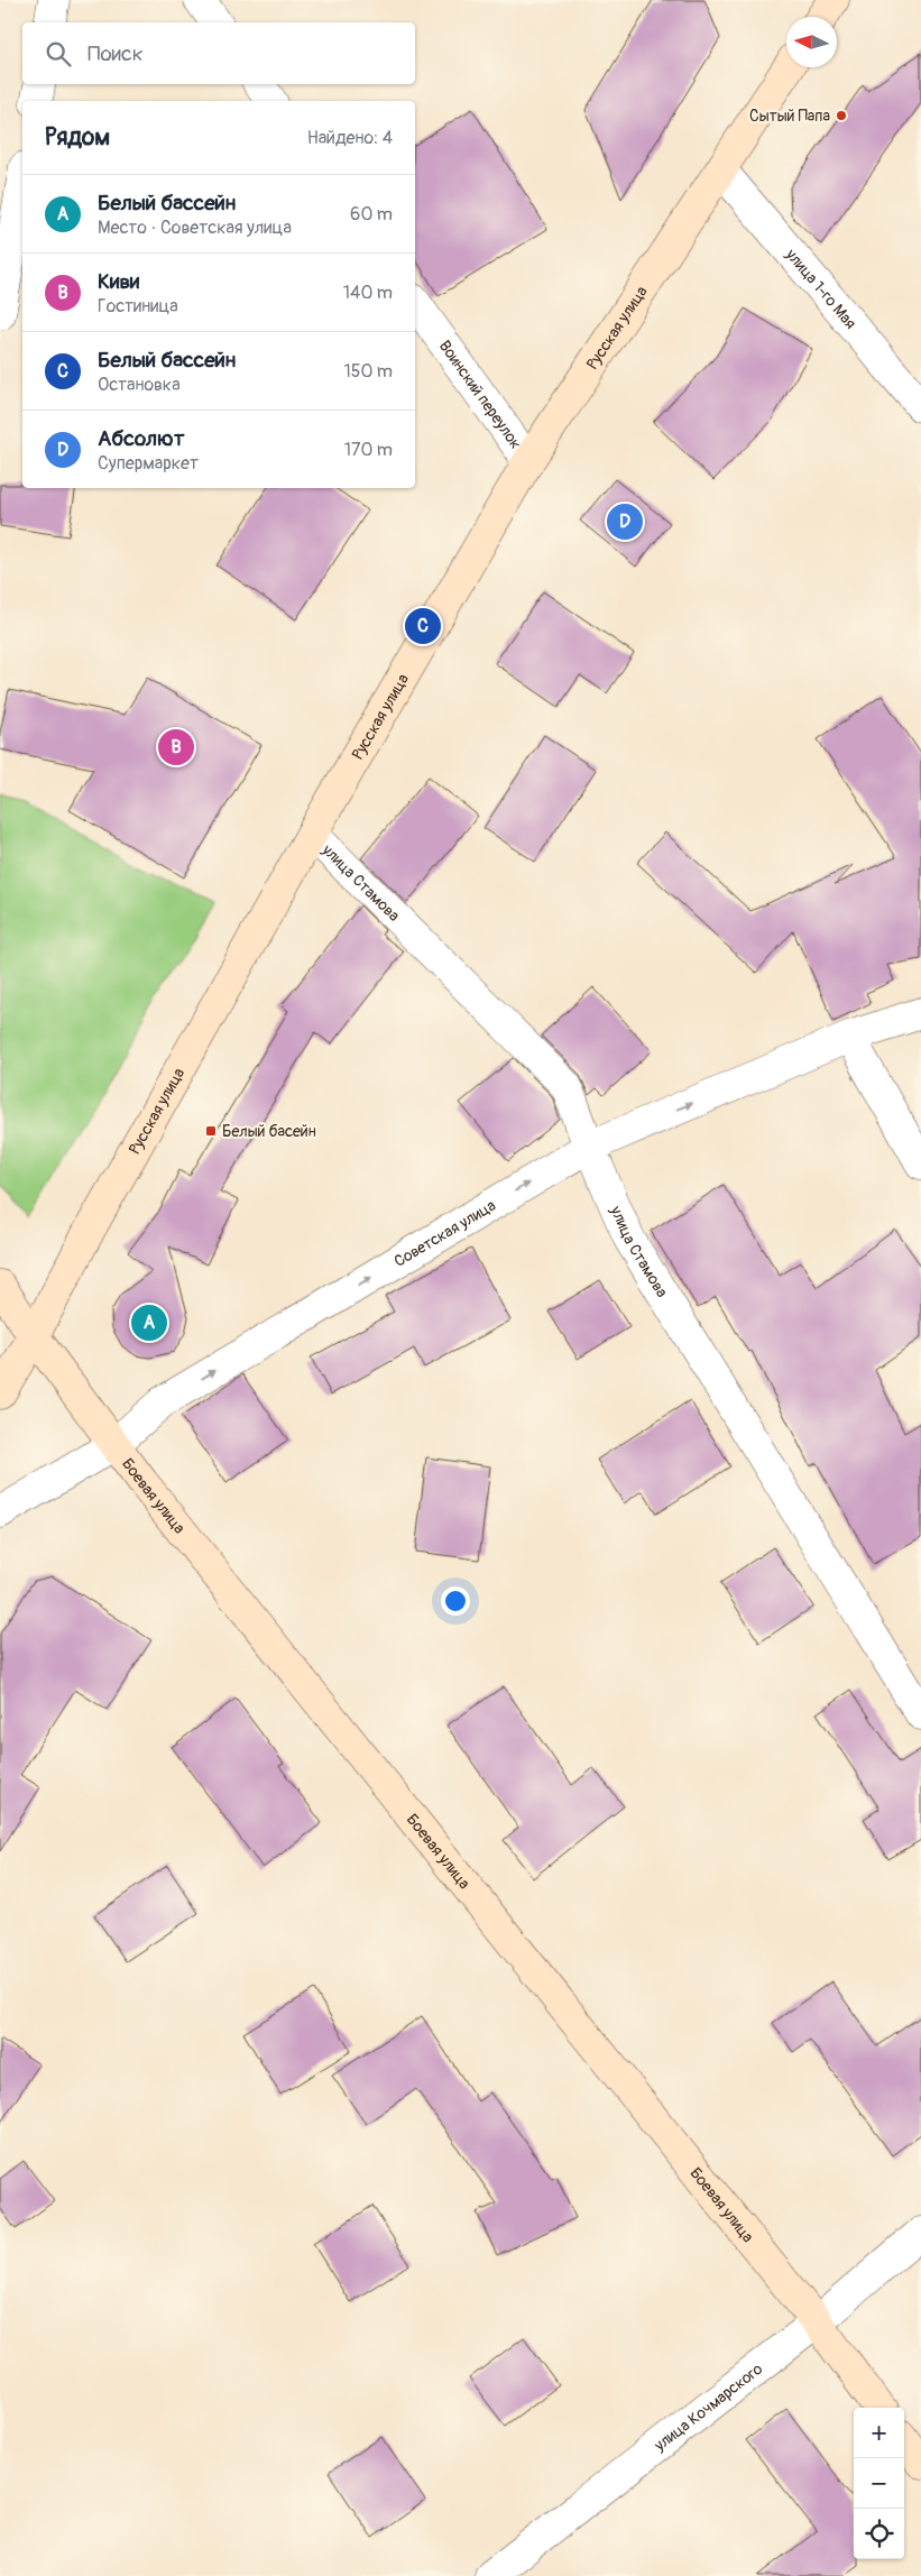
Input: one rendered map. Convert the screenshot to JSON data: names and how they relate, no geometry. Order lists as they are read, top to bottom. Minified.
{"streets":{"main road":["Русская улица","Боевая улица"],"street":["улица 1-го Мая","Воинский переулок","улица Стамова","Советская улица","улица Кочмарского"]},"crossings":[["улица 1-го Мая","Русская улица"],["Русская улица","Воинский переулок"],["Русская улица","улица Стамова"],["Русская улица","Боевая улица"],["улица Стамова","Советская улица"],["Советская улица","Боевая улица"],["Боевая улица","улица Кочмарского"]],"one_way":["Советская улица"],"places":{"other":["Сытый Папа"],"transit":["Белый басейн"]},"north":"left","page":{"search":"Поиск","heading":["Рядом","Найдено: 4"],"list":[{"mark":"A","name":"Белый баcсейн","note":"Место · Советская улица","value":"60 m"},{"mark":"B","name":"Киви","note":"Гостиница","value":"140 m"},{"mark":"C","name":"Белый бассейн","note":"Остановка","value":"150 m"},{"mark":"D","name":"Абсолют","note":"Супермаркет","value":"170 m"}],"pins":["D","C","B","A"],"map_buttons":["+","−"]}}
